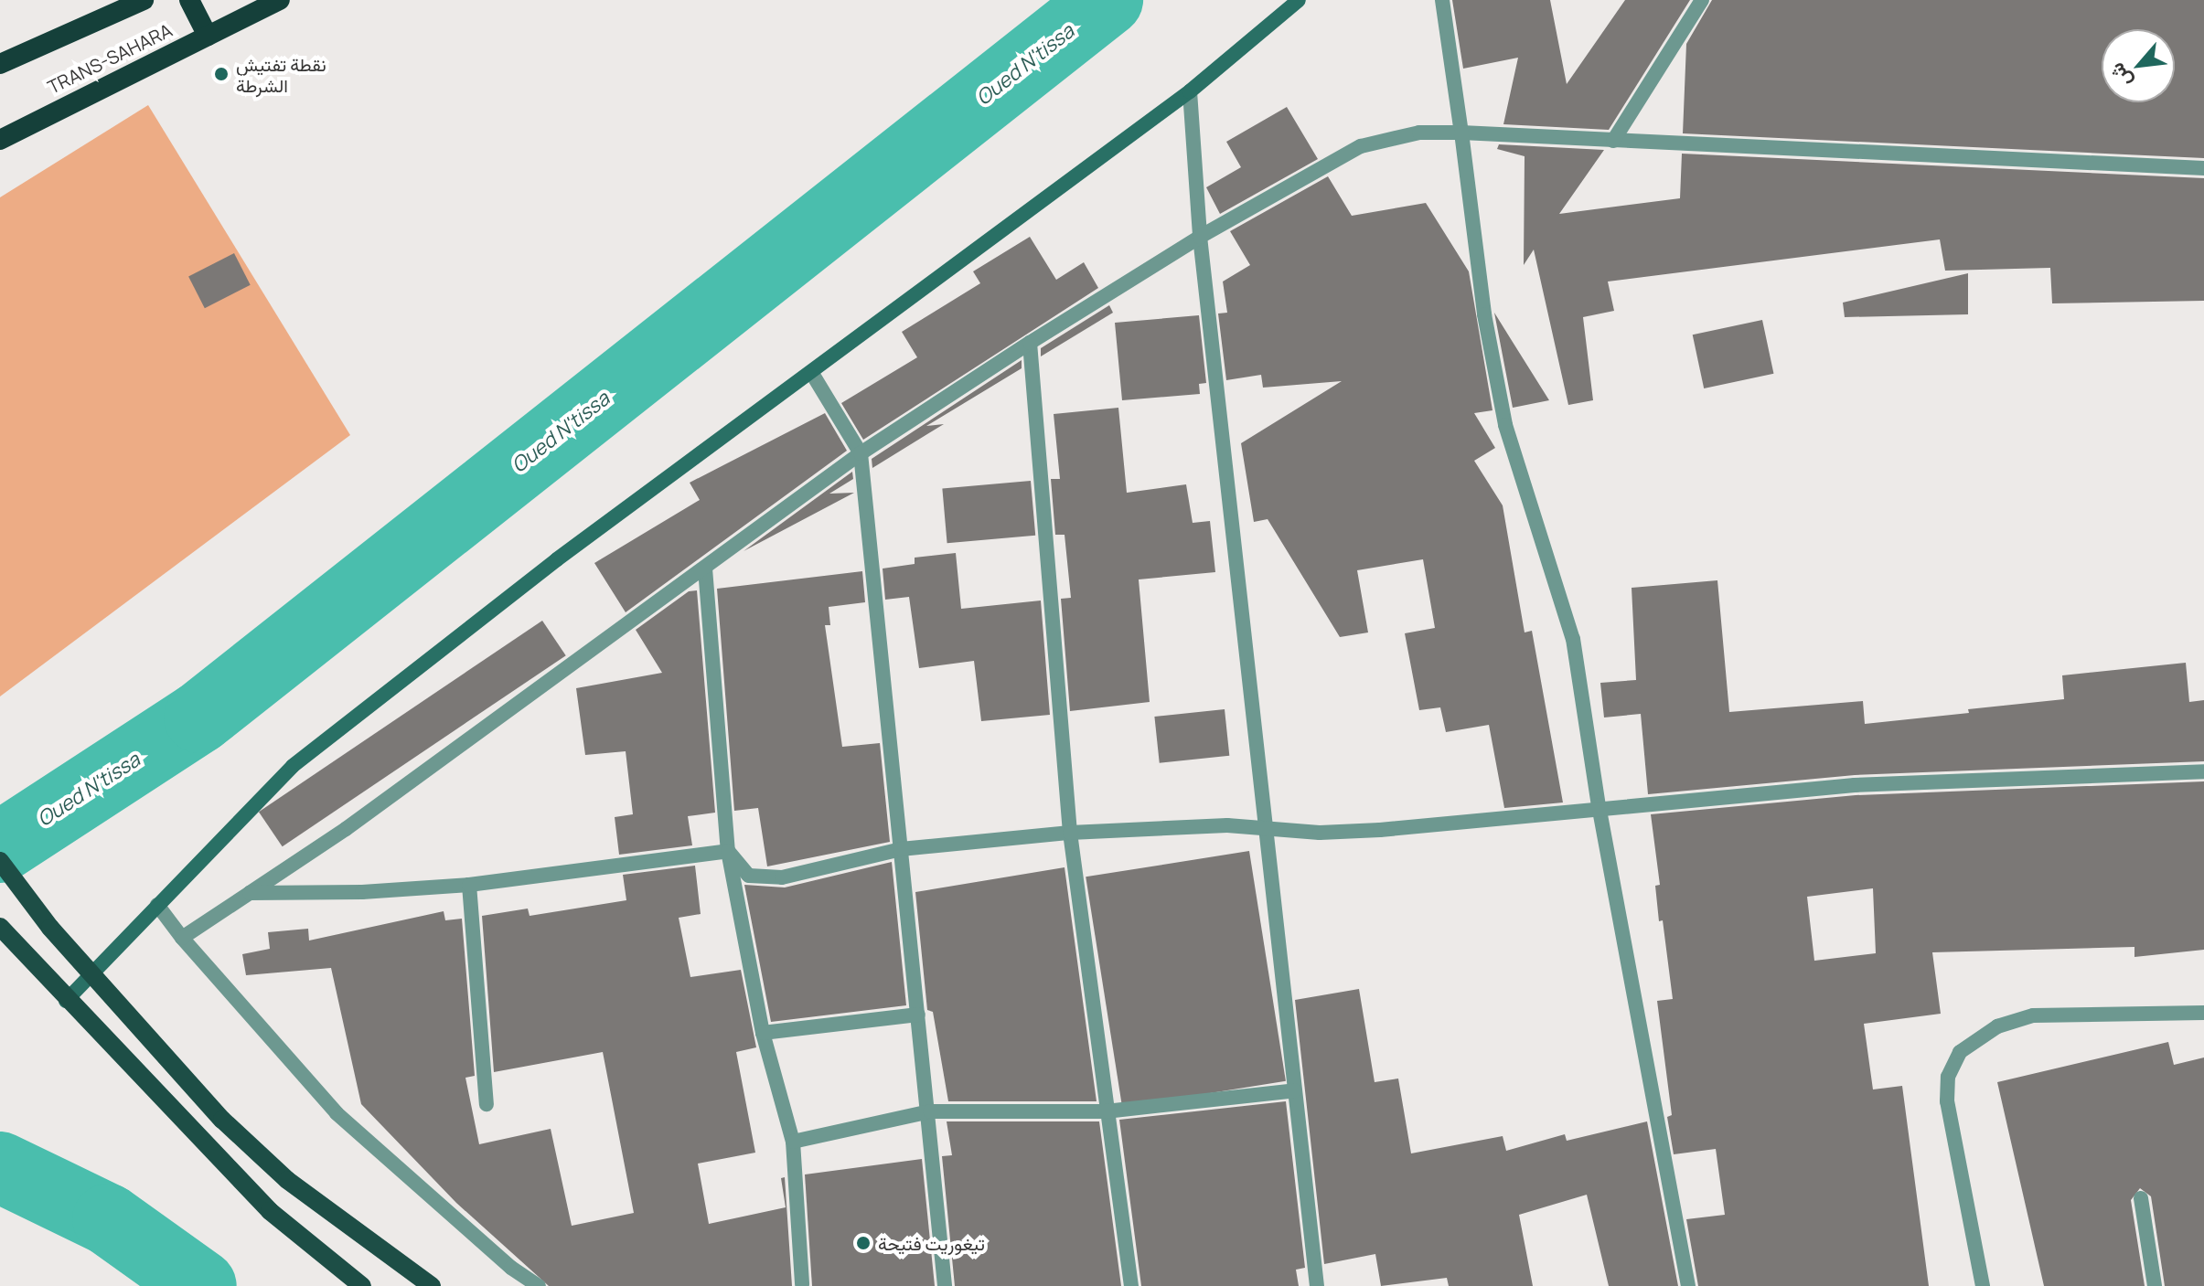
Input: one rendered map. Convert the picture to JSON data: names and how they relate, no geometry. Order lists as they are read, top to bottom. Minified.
{"streets":{"highway":["TRANS-SAHARA"]},"water":["Oued N'tissa"],"places":["نقطة تفتيش الشرطة","تيغوريت فتيحة"],"north":"bottom left"}
